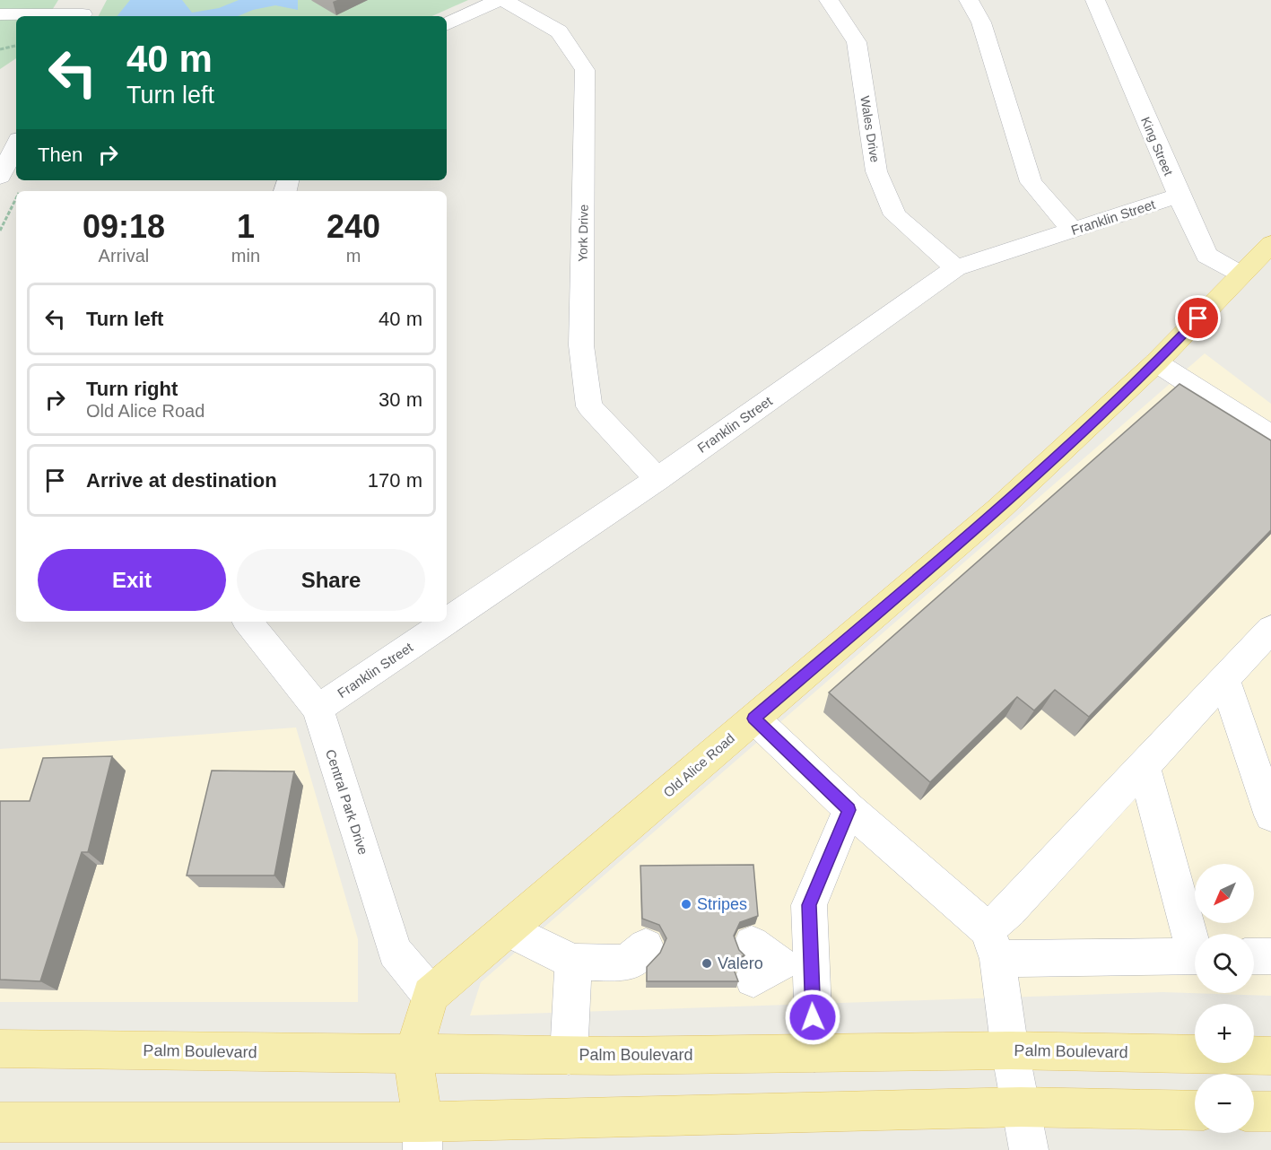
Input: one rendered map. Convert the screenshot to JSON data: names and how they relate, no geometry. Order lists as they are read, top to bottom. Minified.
{"streets":{"main road":["Old Alice Road","Palm Boulevard"],"street":["Wales Drive","King Street","Franklin Street","York Drive","Central Park Drive"]},"crossings":[["Wales Drive","Franklin Street"],["King Street","Franklin Street"],["King Street","Old Alice Road"],["Franklin Street","York Drive"],["Franklin Street","Central Park Drive"],["Old Alice Road","Central Park Drive"]],"places":["Stripes","Valero"],"north":"bottom left","page":{"turn":["40 m","Turn left"],"then":"Then","eta":["09:18","Arrival","1","min","240","m"],"list":[{"name":"Turn left","value":"40 m"},{"name":"Turn right","note":"Old Alice Road","value":"30 m"},{"name":"Arrive at destination","value":"170 m"}],"buttons":["Exit","Share"],"map_buttons":["+","−"]}}
